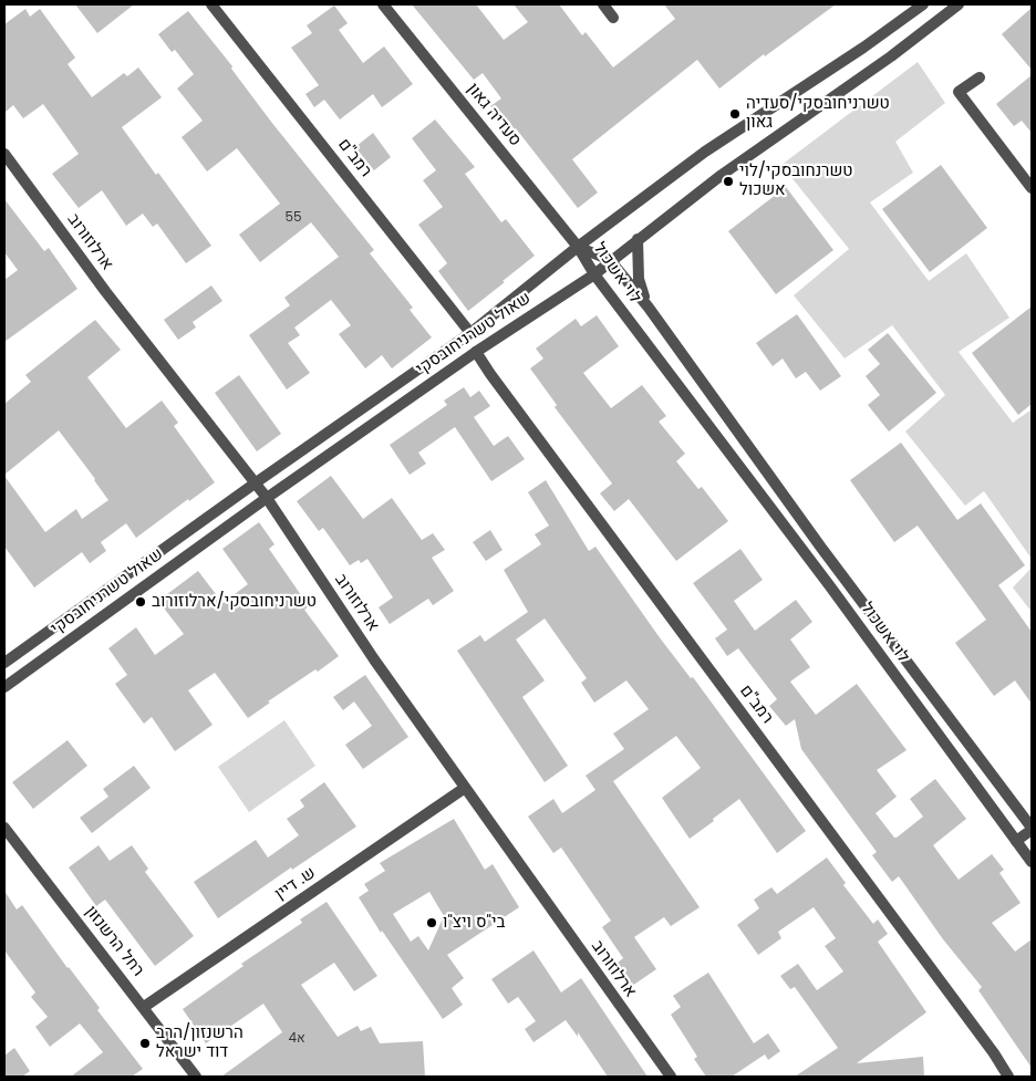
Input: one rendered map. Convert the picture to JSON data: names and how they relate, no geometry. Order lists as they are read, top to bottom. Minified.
{"streets":{"street":["סעדיה גאון","רמב\"ם","ארלוזורוב","לוי אשכול","שאול טשרניחובסקי","ש. דיין","רחל הרשנזון"]},"crossings":[["סעדיה גאון","לוי אשכול"],["סעדיה גאון","שאול טשרניחובסקי"],["רמב\"ם","שאול טשרניחובסקי"],["ארלוזורוב","שאול טשרניחובסקי"],["ארלוזורוב","ש. דיין"],["לוי אשכול","שאול טשרניחובסקי"],["ש. דיין","רחל הרשנזון"]],"places":["טשרניחובסקי/סעדיה גאון","טשרנחובסקי/לוי אשכול","טשרניחובסקי/ארלוזורוב","בי\"ס ויצ\"ו","הרשנזון/הרב דוד ישראל"],"house_numbers":["55","4א"]}
